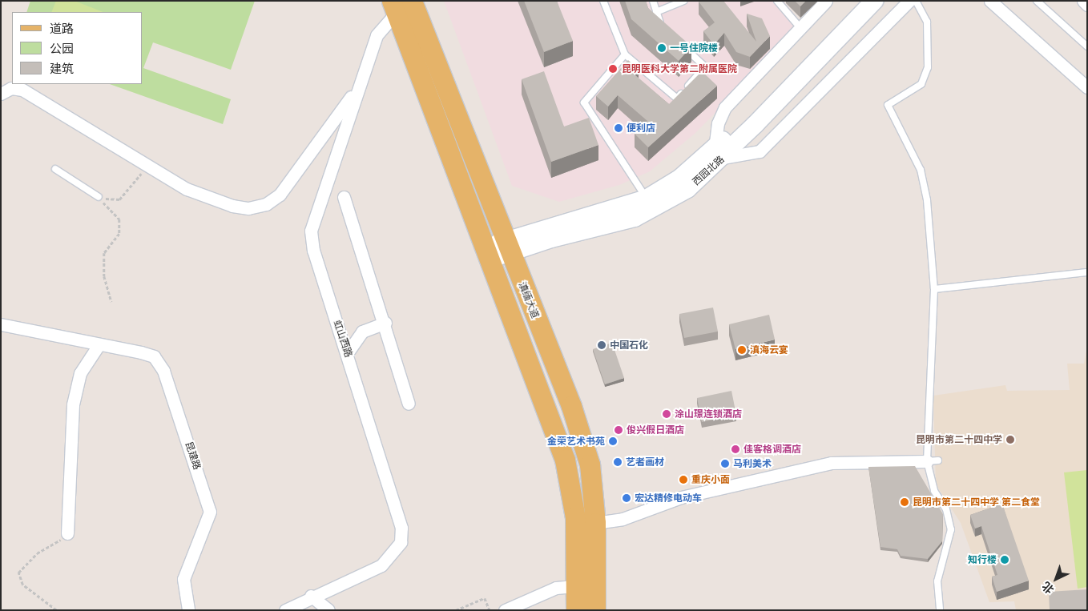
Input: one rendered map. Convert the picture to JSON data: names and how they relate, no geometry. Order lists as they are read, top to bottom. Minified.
{"streets":{"main road":["西园北路","滇缅大道"],"street":["虹山西路","昆建路"]},"crossings":[["西园北路","滇缅大道"],["滇缅大道","虹山西路"]],"places":["一号住院楼","昆明医科大学第二附属医院","便利店","中国石化","滇海云宴","涂山璟连锁酒店","俊兴假日酒店","昆明市第二十四中学","金荣艺术书苑","佳客格调酒店","艺者画材","马利美术","重庆小面","宏达精修电动车","昆明市第二十四中学 第二食堂","知行楼"],"legend":["道路","公园","建筑"],"north":"bottom left"}
